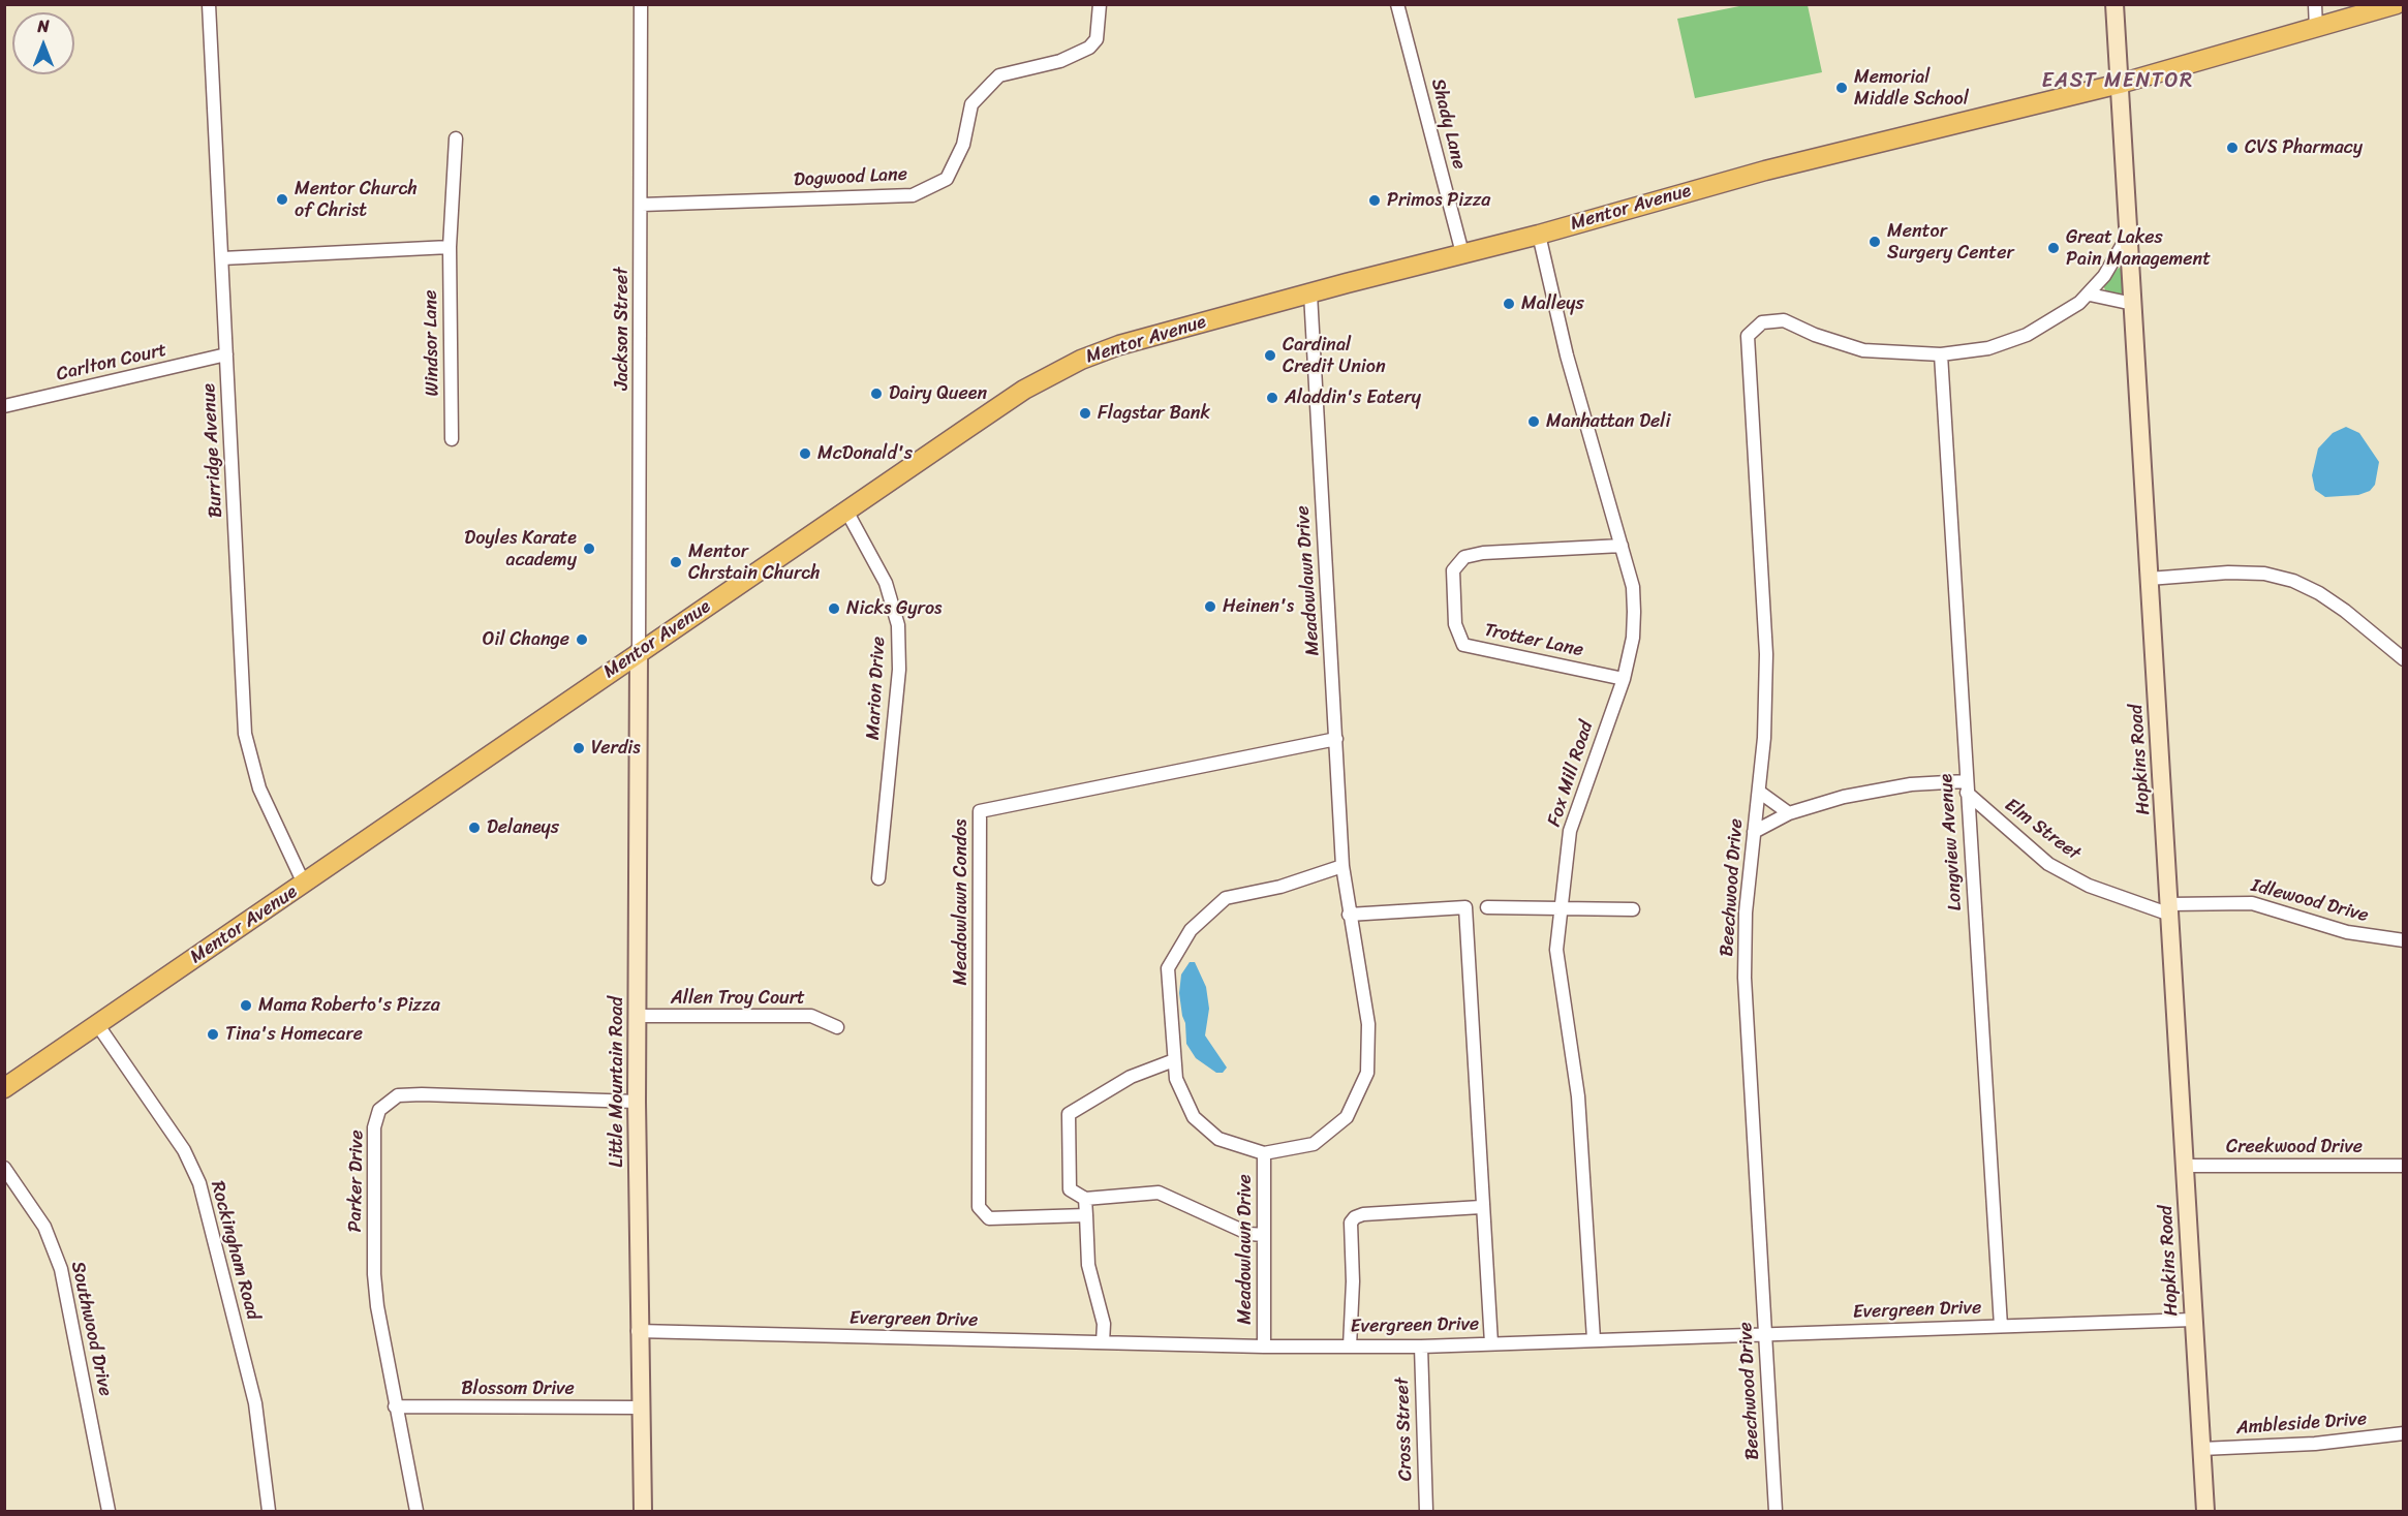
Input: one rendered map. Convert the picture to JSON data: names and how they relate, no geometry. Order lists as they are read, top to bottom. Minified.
{"streets":{"main road":["Mentor Avenue"],"street":["Shady Lane","Dogwood Lane","Jackson Street","Windsor Lane","Carlton Court","Burridge Avenue","Meadowlawn Drive","Trotter Lane","Marion Drive","Hopkins Road","Fox Mill Road","Elm Street","Longview Avenue","Beechwood Drive","Idlewood Drive","Meadowlawn Condos","Allen Troy Court","Little Mountain Road","Creekwood Drive","Parker Drive","Rockingham Road","Evergreen Drive","Southwood Drive","Blossom Drive","Ambleside Drive","Cross Street"]},"crossings":[["Shady Lane","Mentor Avenue"],["Dogwood Lane","Jackson Street"],["Mentor Avenue","Jackson Street"],["Mentor Avenue","Burridge Avenue"],["Mentor Avenue","Meadowlawn Drive"],["Mentor Avenue","Marion Drive"],["Mentor Avenue","Hopkins Road"],["Mentor Avenue","Fox Mill Road"],["Mentor Avenue","Little Mountain Road"],["Mentor Avenue","Rockingham Road"],["Jackson Street","Little Mountain Road"],["Carlton Court","Burridge Avenue"],["Meadowlawn Drive","Meadowlawn Condos"],["Meadowlawn Drive","Evergreen Drive"],["Trotter Lane","Fox Mill Road"],["Hopkins Road","Elm Street"],["Hopkins Road","Idlewood Drive"],["Hopkins Road","Creekwood Drive"],["Hopkins Road","Evergreen Drive"],["Hopkins Road","Ambleside Drive"],["Fox Mill Road","Evergreen Drive"],["Elm Street","Longview Avenue"],["Elm Street","Idlewood Drive"],["Longview Avenue","Beechwood Drive"],["Longview Avenue","Evergreen Drive"],["Beechwood Drive","Evergreen Drive"],["Allen Troy Court","Little Mountain Road"],["Little Mountain Road","Parker Drive"],["Little Mountain Road","Evergreen Drive"],["Little Mountain Road","Blossom Drive"],["Parker Drive","Blossom Drive"],["Evergreen Drive","Cross Street"]],"districts":["EAST MENTOR"],"places":["Memorial Middle School","CVS Pharmacy","Mentor Church of Christ","Primos Pizza","Mentor Surgery Center","Great Lakes Pain Management","Malleys","Cardinal Credit Union","Dairy Queen","Aladdin's Eatery","Flagstar Bank","Manhattan Deli","McDonald's","Doyles Karate academy","Mentor Chrstain Church","Heinen's","Nicks Gyros","Oil Change","Verdis","Delaneys","Mama Roberto's Pizza","Tina's Homecare"],"north":"top"}
